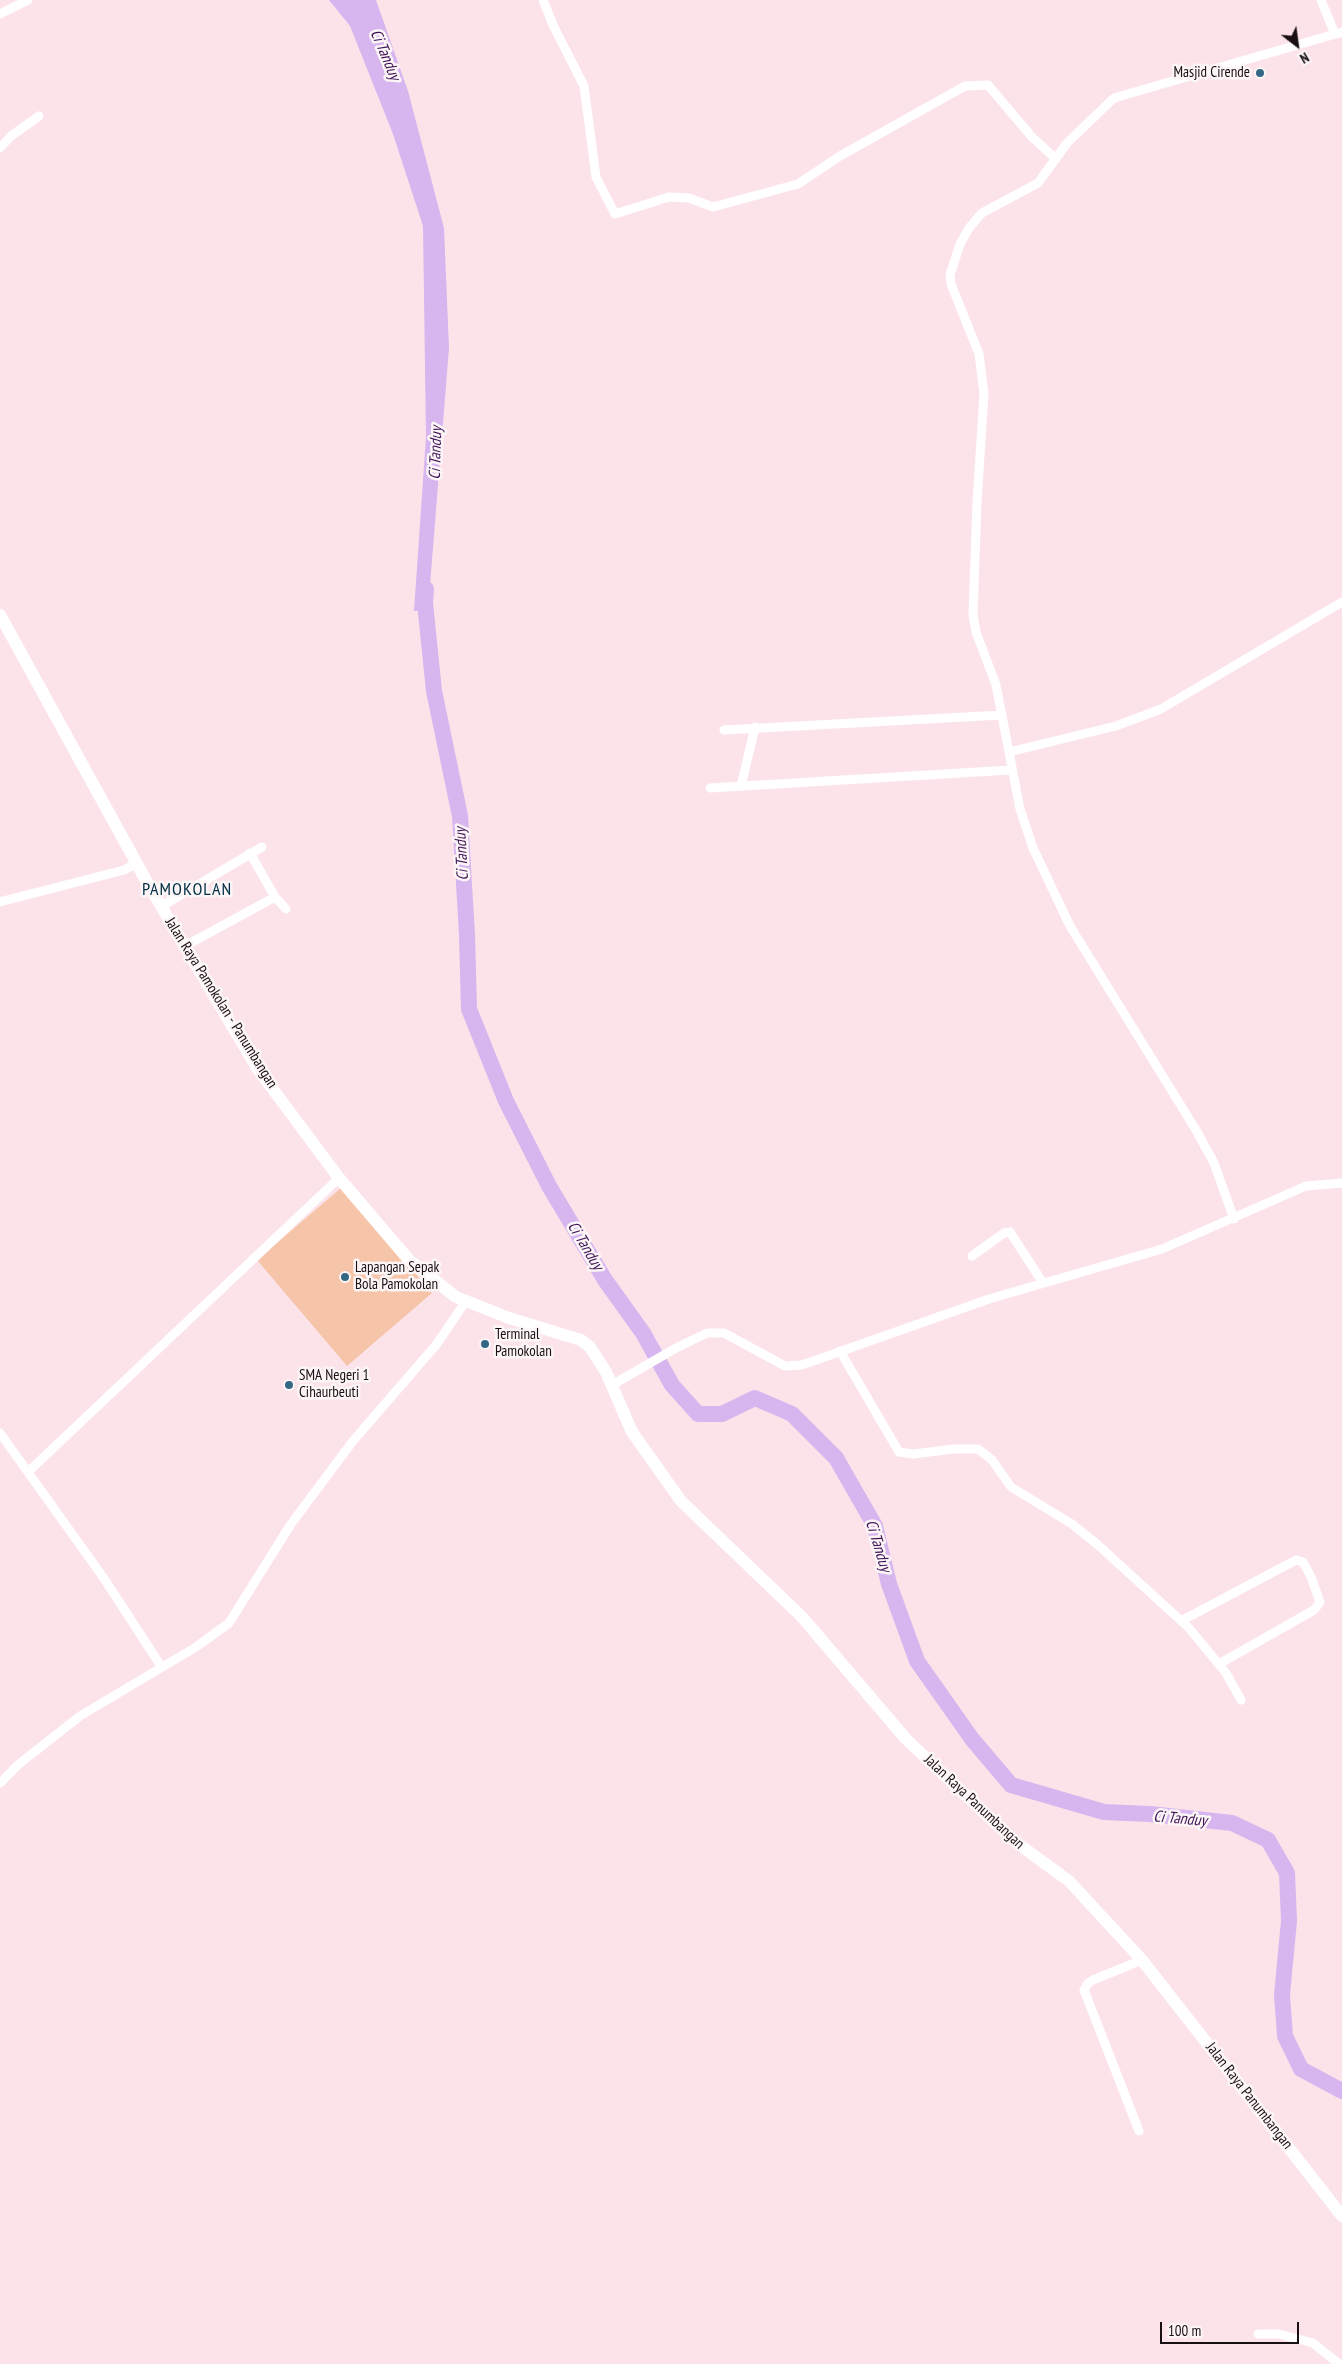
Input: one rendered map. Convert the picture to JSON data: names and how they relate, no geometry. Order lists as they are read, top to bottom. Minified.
{"streets":{"main road":["Jalan Raya Pamokolan - Panumbangan","Jalan Raya Panumbangan"]},"crossings":[["Jalan Raya Pamokolan - Panumbangan","Jalan Raya Panumbangan"]],"districts":["PAMOKOLAN"],"water":["Ci Tanduy"],"places":["Masjid Cirende","Lapangan Sepak Bola Pamokolan","Terminal Pamokolan","SMA Negeri 1 Cihaurbeuti"],"scale_bar":"100 m","north":"bottom right"}
